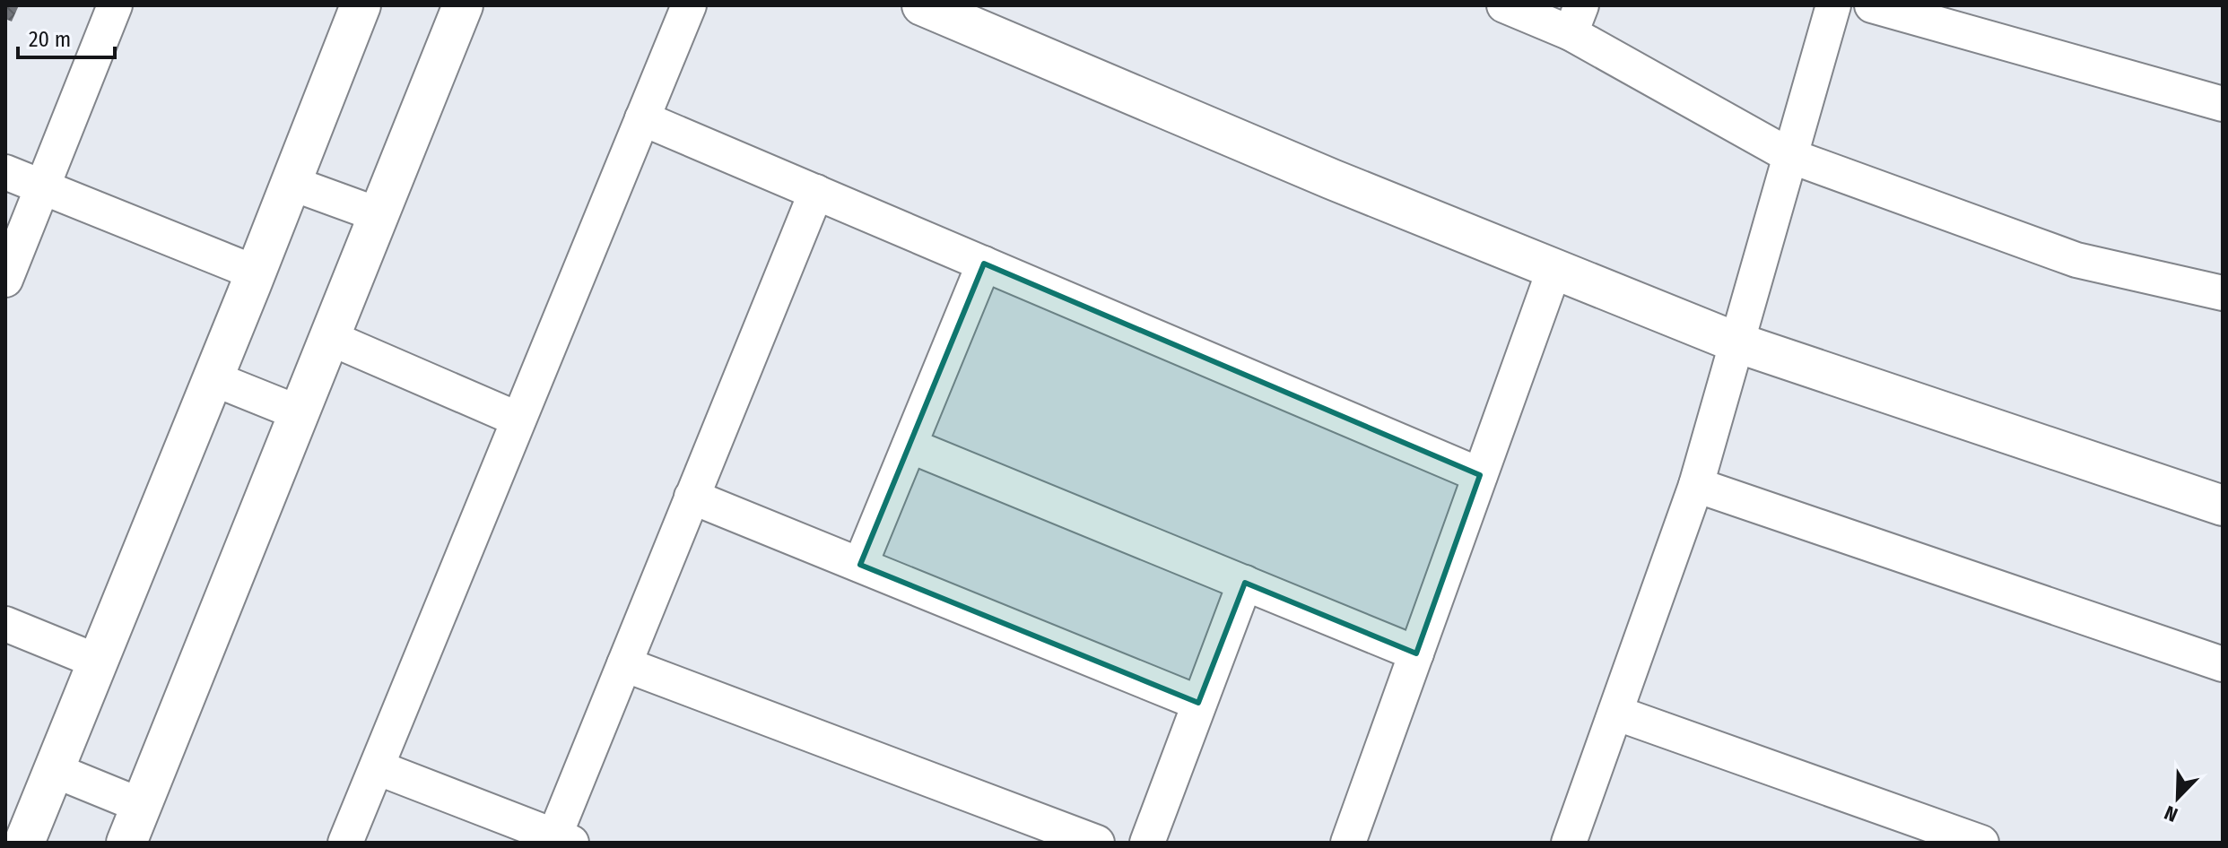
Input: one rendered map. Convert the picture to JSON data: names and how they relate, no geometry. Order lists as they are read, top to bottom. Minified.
{"scale_bar":"20 m","north":"bottom left"}
